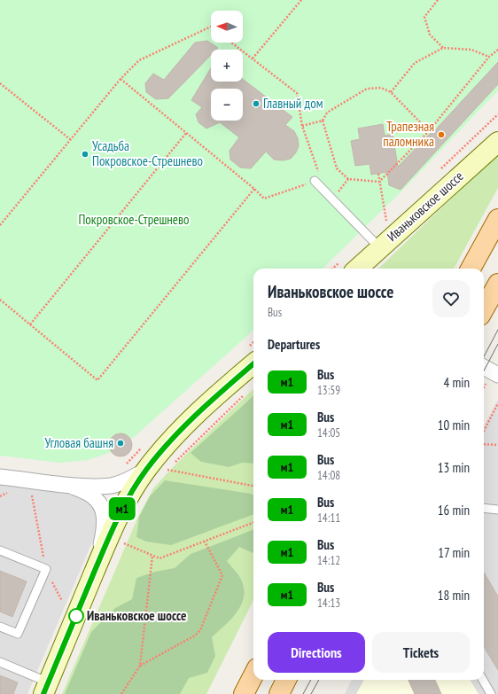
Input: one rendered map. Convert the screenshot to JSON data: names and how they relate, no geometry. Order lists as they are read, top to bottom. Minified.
{"streets":{"street":["Иваньковское шоссе"]},"parks":["Покровское-Стрешнево"],"places":["Главный дом","Трапезная паломника","Усадьба Покровское-Стрешнево","Угловая башня","Иваньковское шоссе"],"lines":["bus line м1"],"north":"left","page":{"on_map":"м1","map_buttons":["+","−"],"heading":[["Иваньковское шоссе","Bus"],"Departures"],"list":[{"mark":"м1","name":"Bus","note":"13:59","value":"4 min"},{"mark":"м1","name":"Bus","note":"14:05","value":"10 min"},{"mark":"м1","name":"Bus","note":"14:08","value":"13 min"},{"mark":"м1","name":"Bus","note":"14:11","value":"16 min"},{"mark":"м1","name":"Bus","note":"14:12","value":"17 min"},{"mark":"м1","name":"Bus","note":"14:13","value":"18 min"}],"buttons":["Directions","Tickets"]}}
